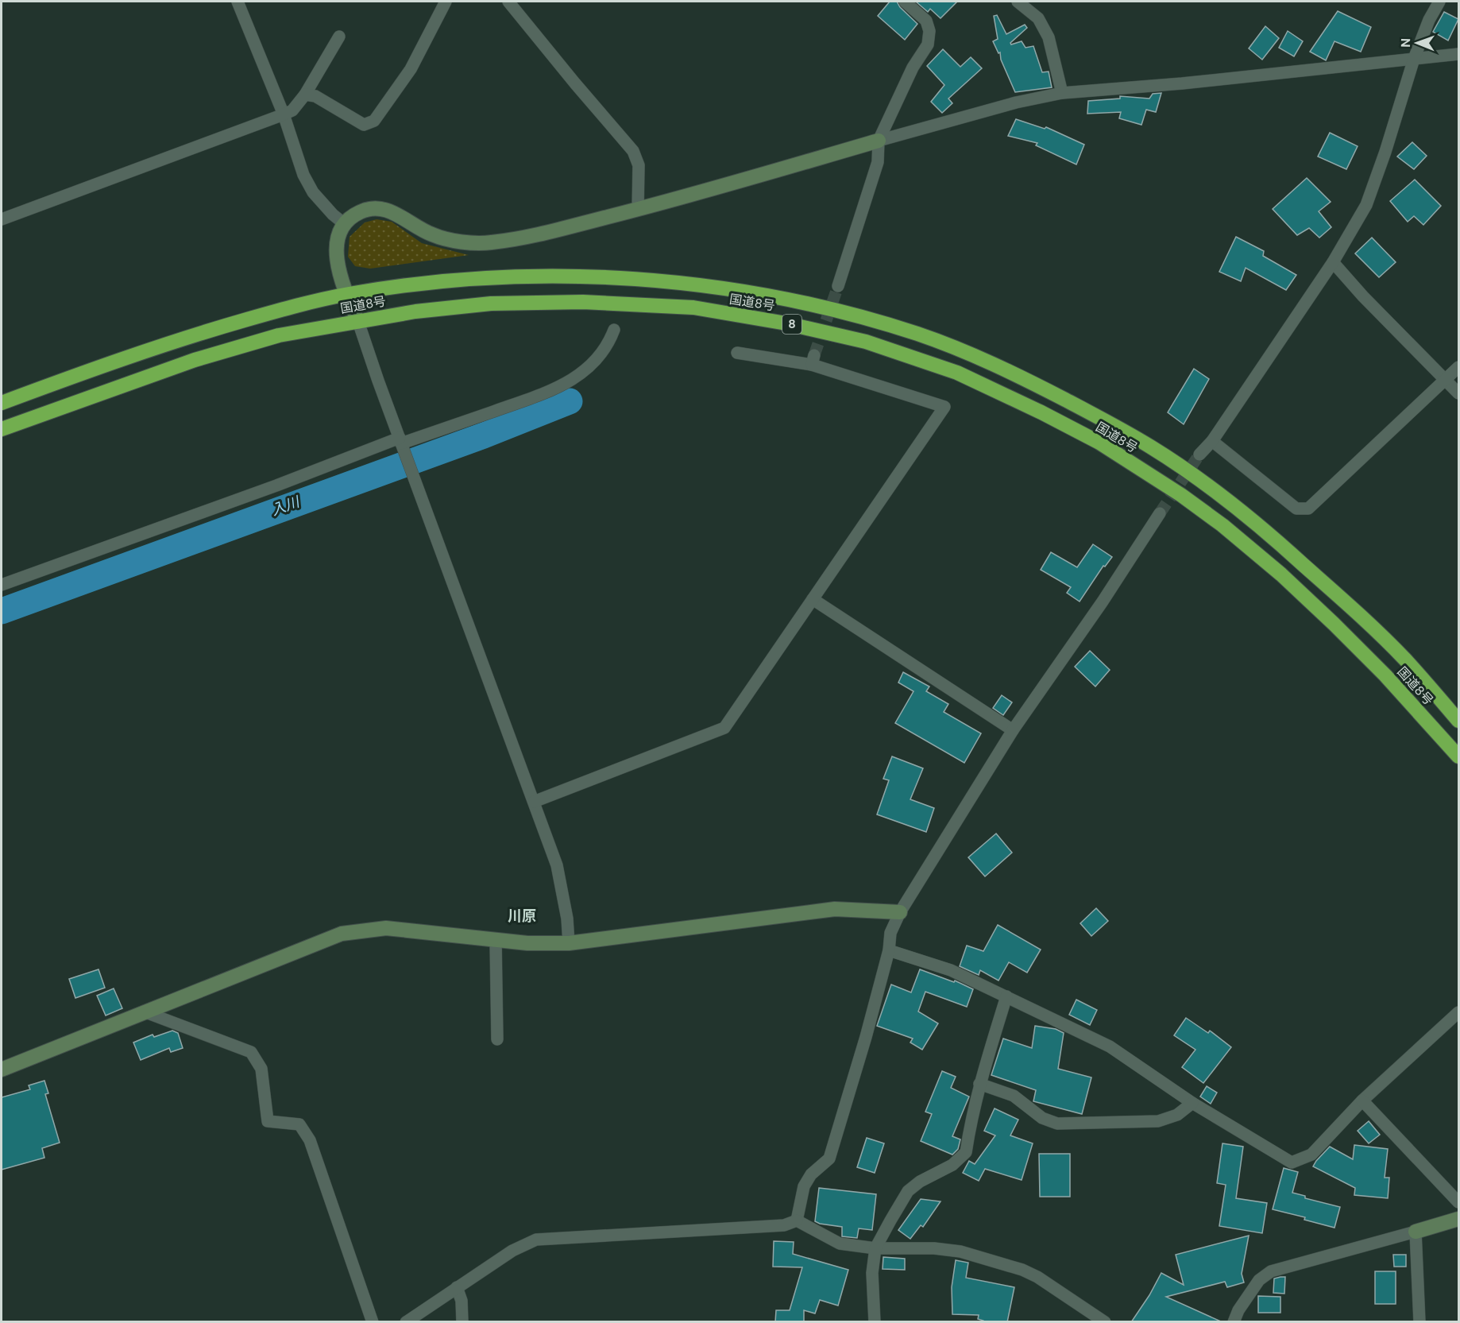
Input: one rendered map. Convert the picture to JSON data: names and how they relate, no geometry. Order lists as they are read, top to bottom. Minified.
{"streets":{"highway":["国道8号","8"]},"districts":["川原"],"water":["入川"],"north":"left"}
